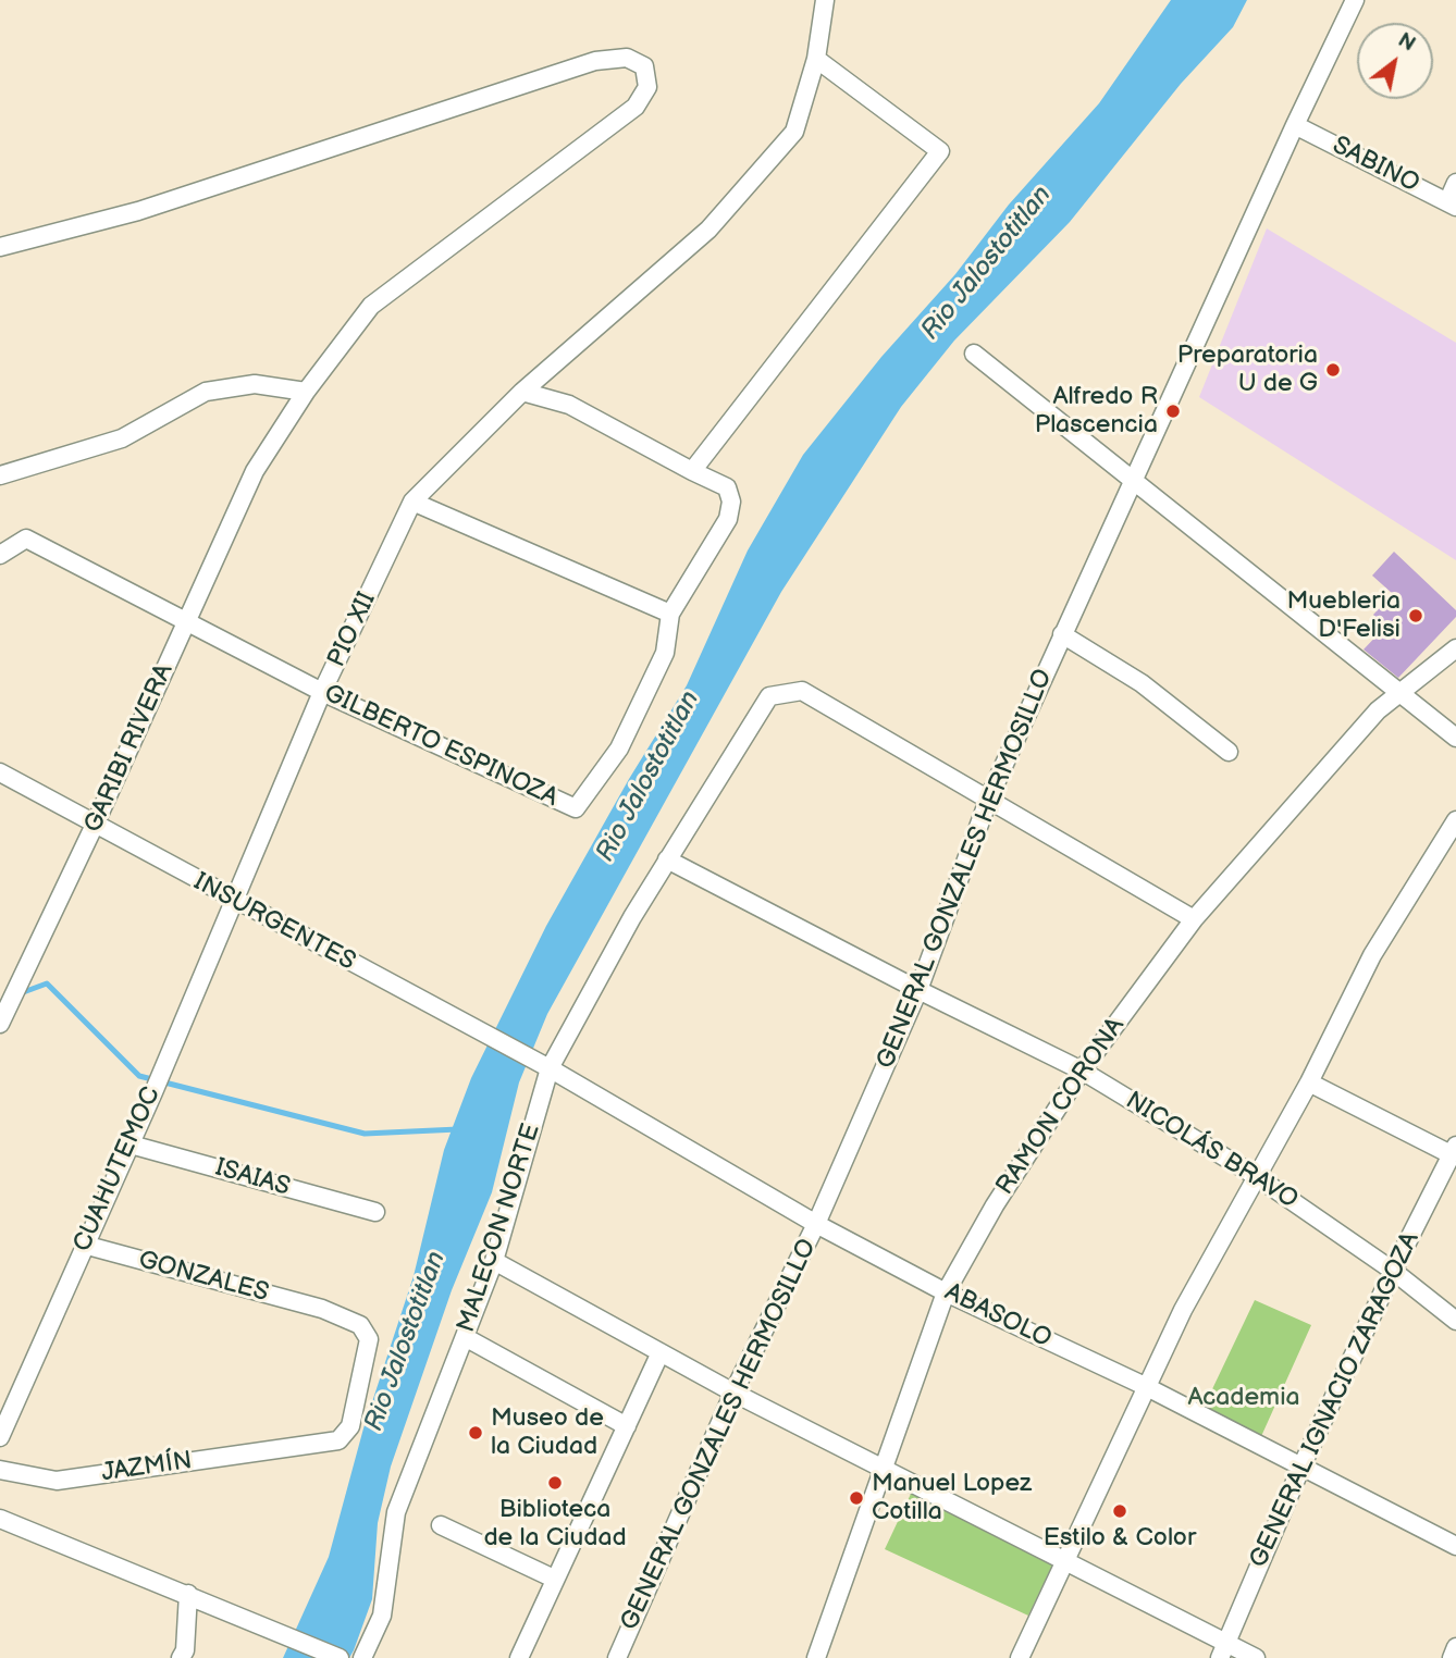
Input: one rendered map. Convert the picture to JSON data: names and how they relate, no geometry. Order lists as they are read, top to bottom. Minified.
{"streets":{"street":["SABINO","PIO XII","GILBERTO ESPINOZA","GARIBI RIVERA","GENERAL GONZALES HERMOSILLO","INSURGENTES","RAMON CORONA","NICOLÁS BRAVO","CUAHUTEMOC","ISAIAS","MALECON NORTE","GONZALES","ABASOLO","GENERAL IGNACIO ZARAGOZA","JAZMÍN"]},"crossings":[["SABINO","GENERAL GONZALES HERMOSILLO"],["PIO XII","GILBERTO ESPINOZA"],["PIO XII","INSURGENTES"],["PIO XII","CUAHUTEMOC"],["GILBERTO ESPINOZA","GARIBI RIVERA"],["GARIBI RIVERA","INSURGENTES"],["GENERAL GONZALES HERMOSILLO","NICOLÁS BRAVO"],["GENERAL GONZALES HERMOSILLO","MALECON NORTE"],["GENERAL GONZALES HERMOSILLO","ABASOLO"],["INSURGENTES","CUAHUTEMOC"],["INSURGENTES","MALECON NORTE"],["INSURGENTES","ABASOLO"],["RAMON CORONA","NICOLÁS BRAVO"],["RAMON CORONA","MALECON NORTE"],["RAMON CORONA","ABASOLO"],["NICOLÁS BRAVO","MALECON NORTE"],["NICOLÁS BRAVO","GENERAL IGNACIO ZARAGOZA"],["CUAHUTEMOC","ISAIAS"],["CUAHUTEMOC","GONZALES"],["MALECON NORTE","ABASOLO"],["GONZALES","JAZMÍN"],["ABASOLO","GENERAL IGNACIO ZARAGOZA"]],"water":["Rio Jalostotitlan"],"parks":["Academia"],"places":["Preparatoria U de G","Alfredo R Plascencia","Muebleria D'Felisi","Museo de la Ciudad","Biblioteca de la Ciudad","Manuel Lopez Cotilla","Estilo & Color"],"north":"top right"}
